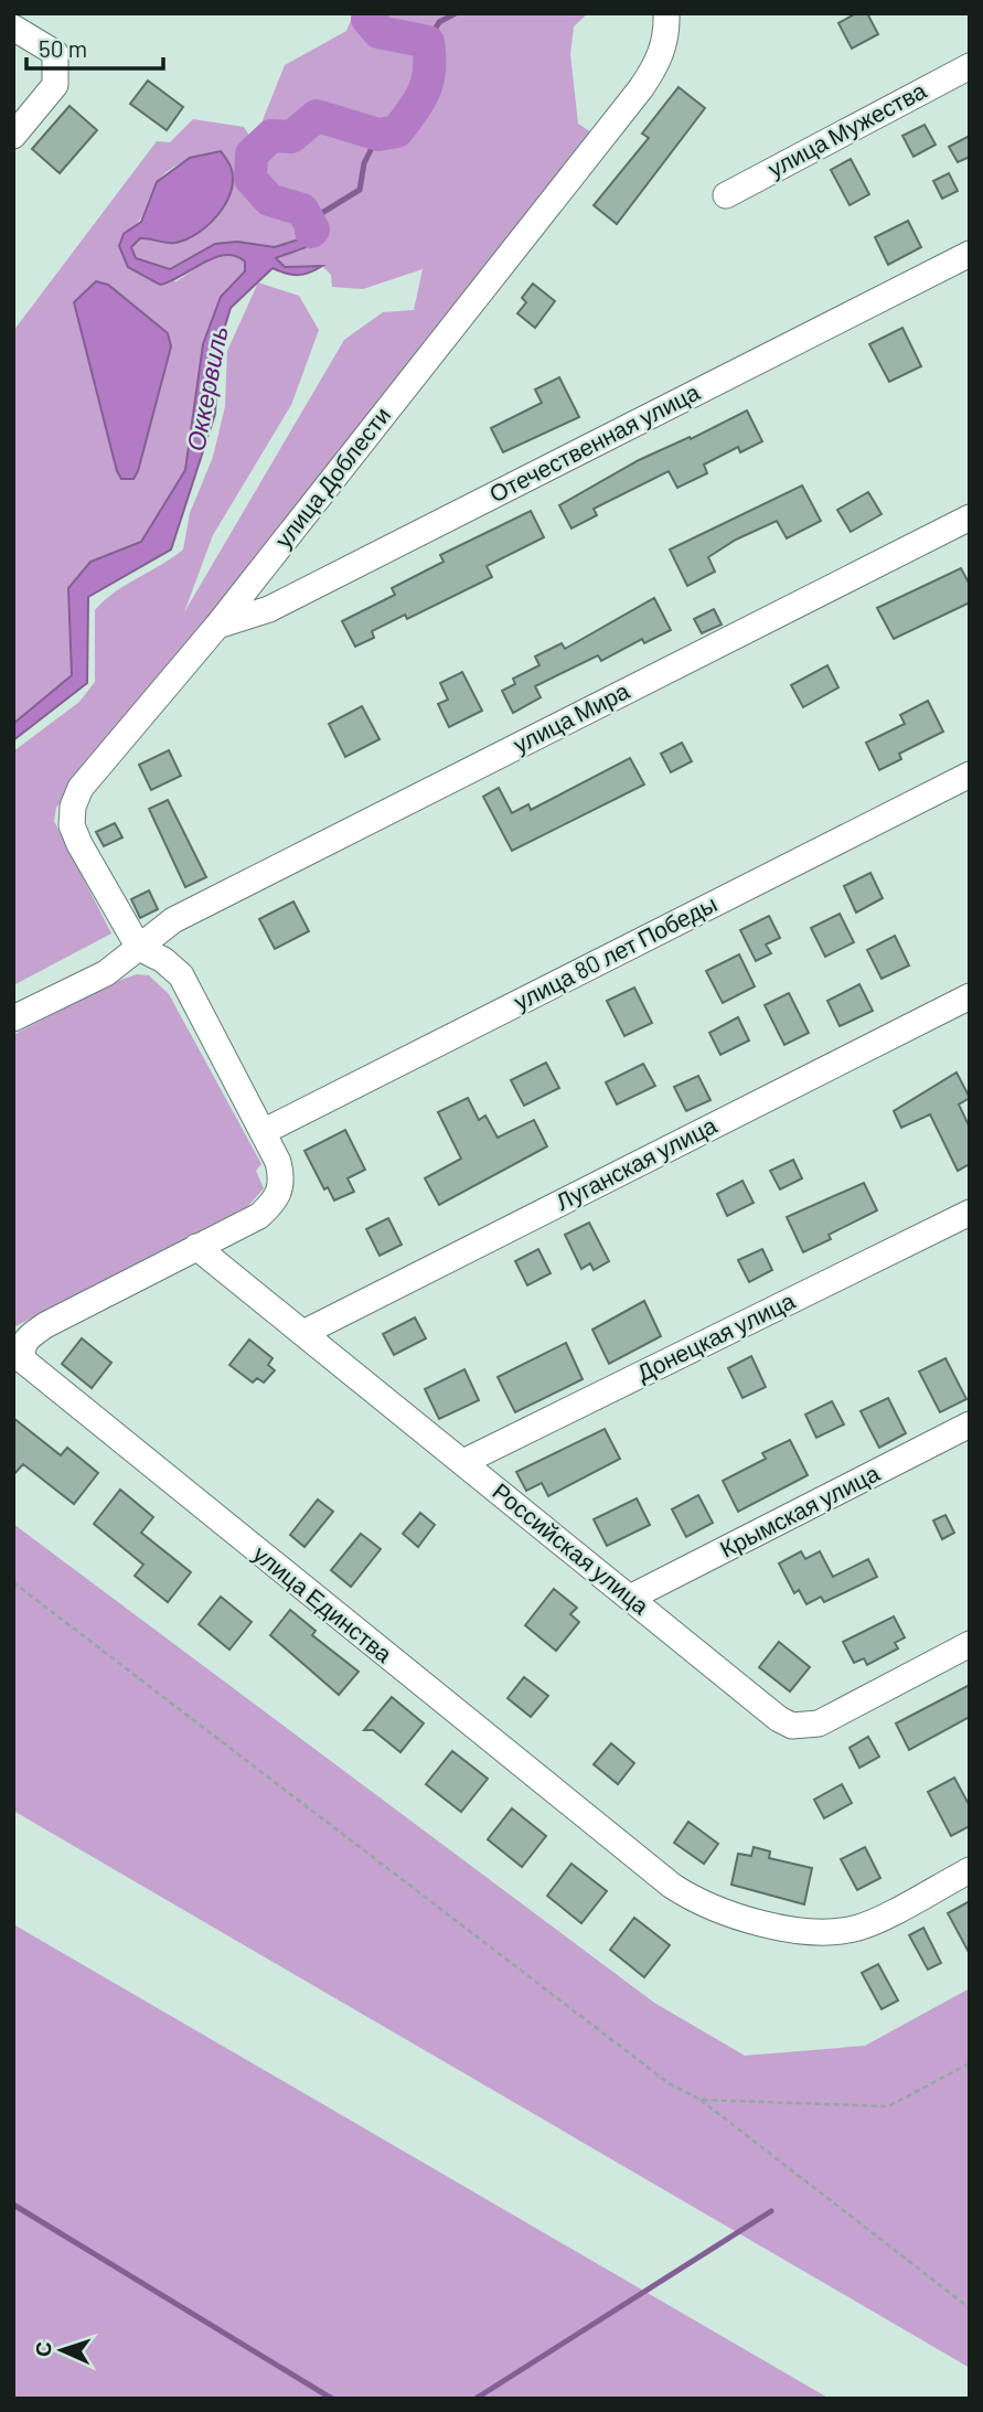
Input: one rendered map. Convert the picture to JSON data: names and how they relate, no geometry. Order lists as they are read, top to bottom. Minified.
{"streets":{"street":["улица Мужества","Отечественная улица","улица Доблести","улица Мира","улица 80 лет Победы","Луганская улица","Донецкая улица","Крымская улица","Российская улица","улица Единства"]},"crossings":[["Отечественная улица","улица Доблести"],["улица Доблести","улица Мира"],["улица Доблести","улица Единства"],["улица Мира","улица Единства"],["улица 80 лет Победы","улица Единства"],["Луганская улица","Российская улица"],["Донецкая улица","Российская улица"],["Крымская улица","Российская улица"],["Российская улица","улица Единства"]],"water":["Оккервиль"],"scale_bar":"50 m","north":"left"}
